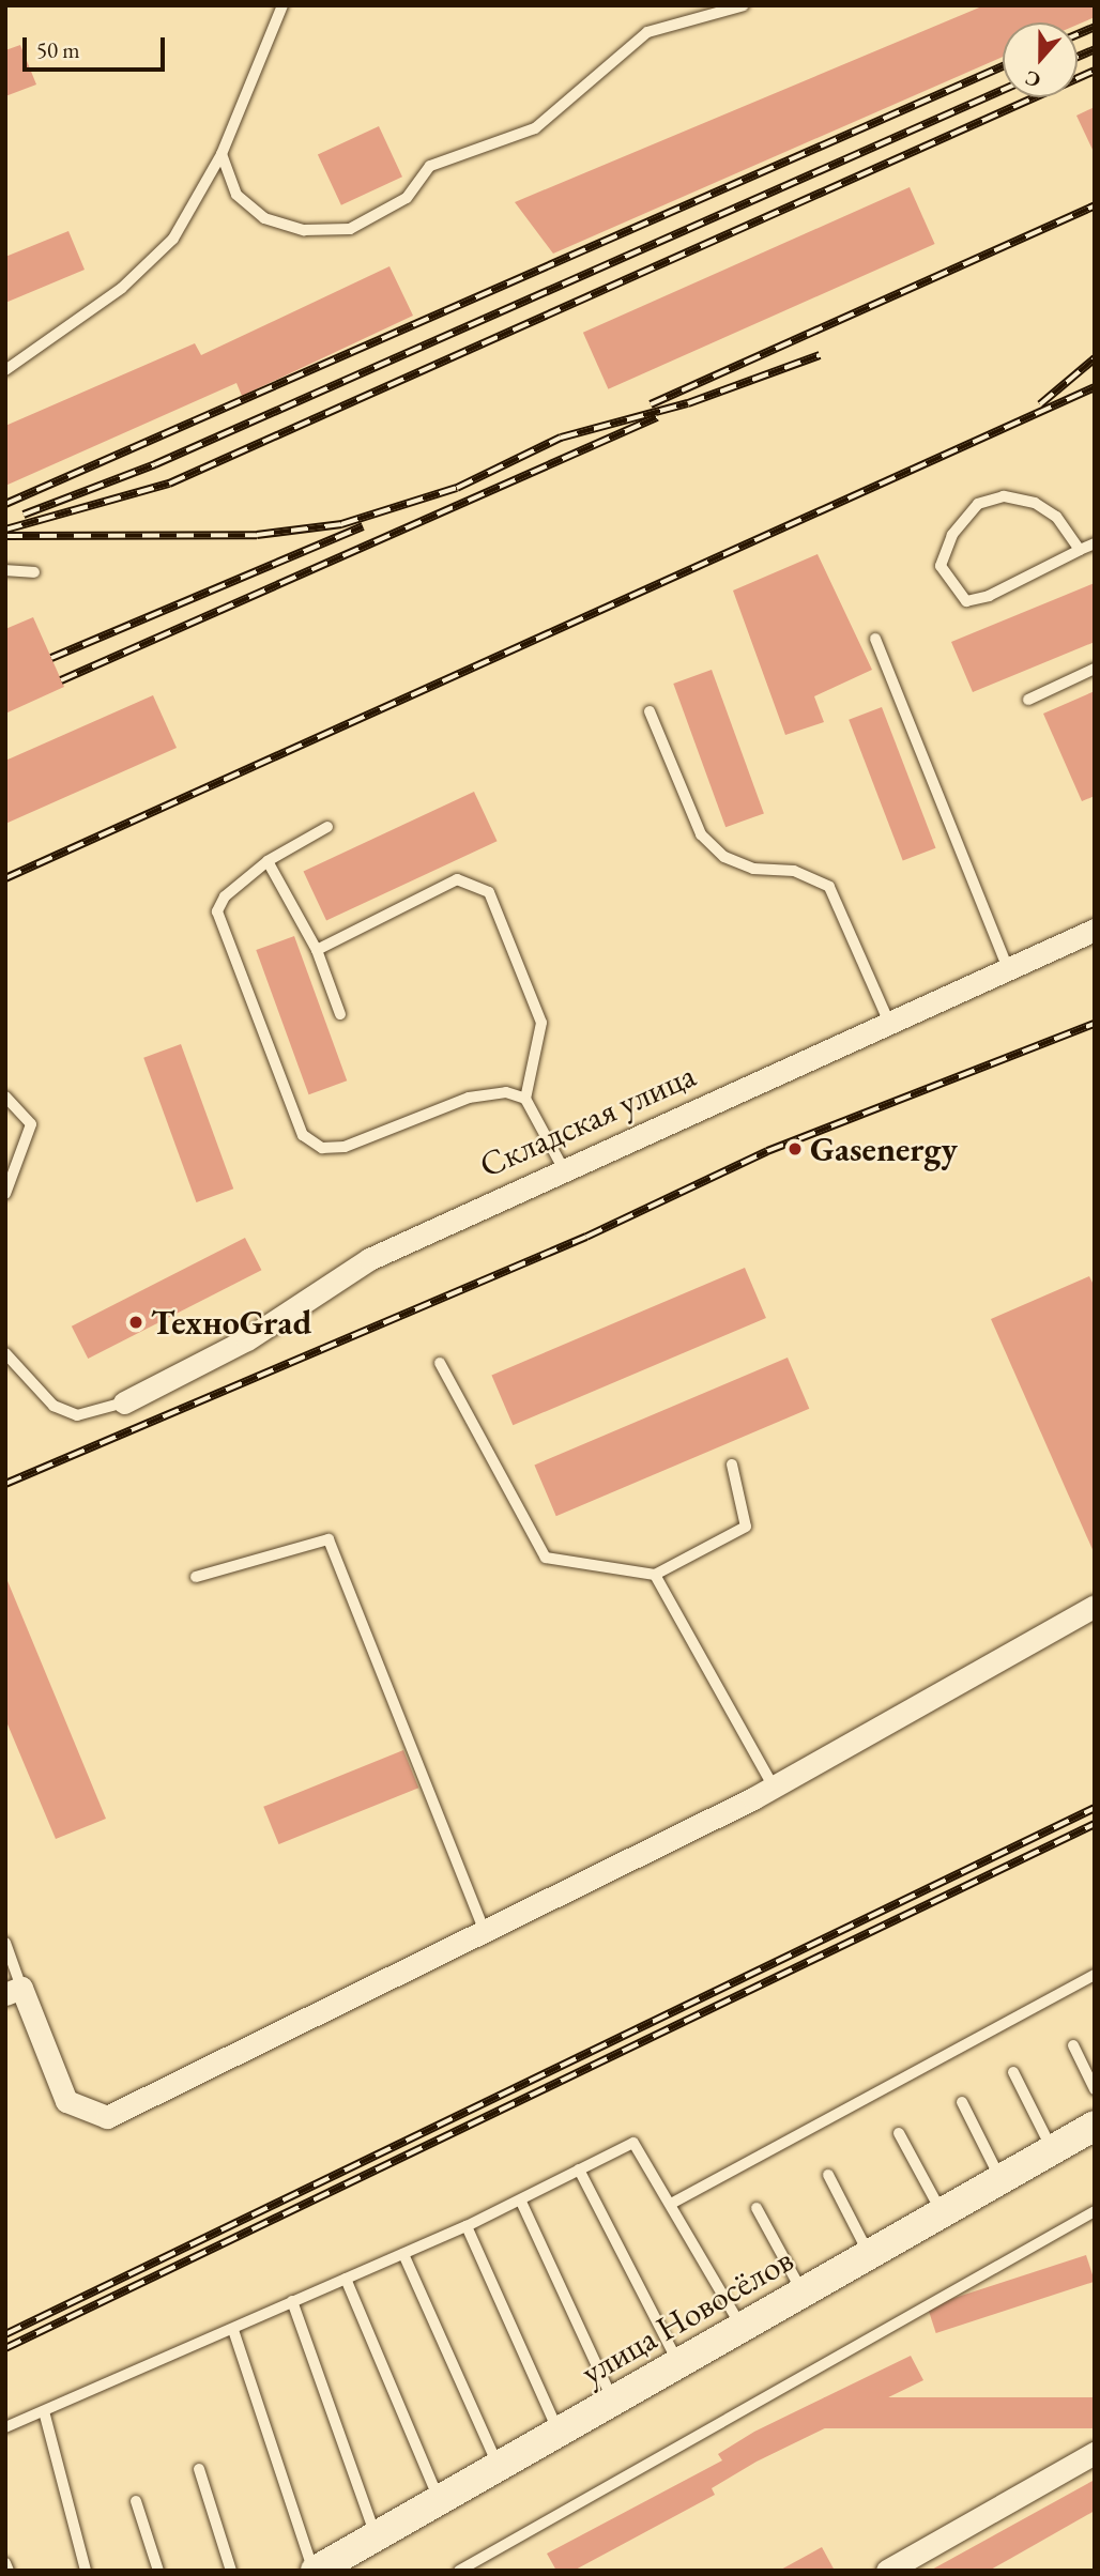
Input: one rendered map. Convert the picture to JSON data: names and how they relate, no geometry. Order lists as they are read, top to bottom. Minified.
{"streets":{"street":["Складская улица","улица Новосёлов"]},"places":["Gasenergy","ТехноGrad"],"scale_bar":"50 m","north":"bottom"}
